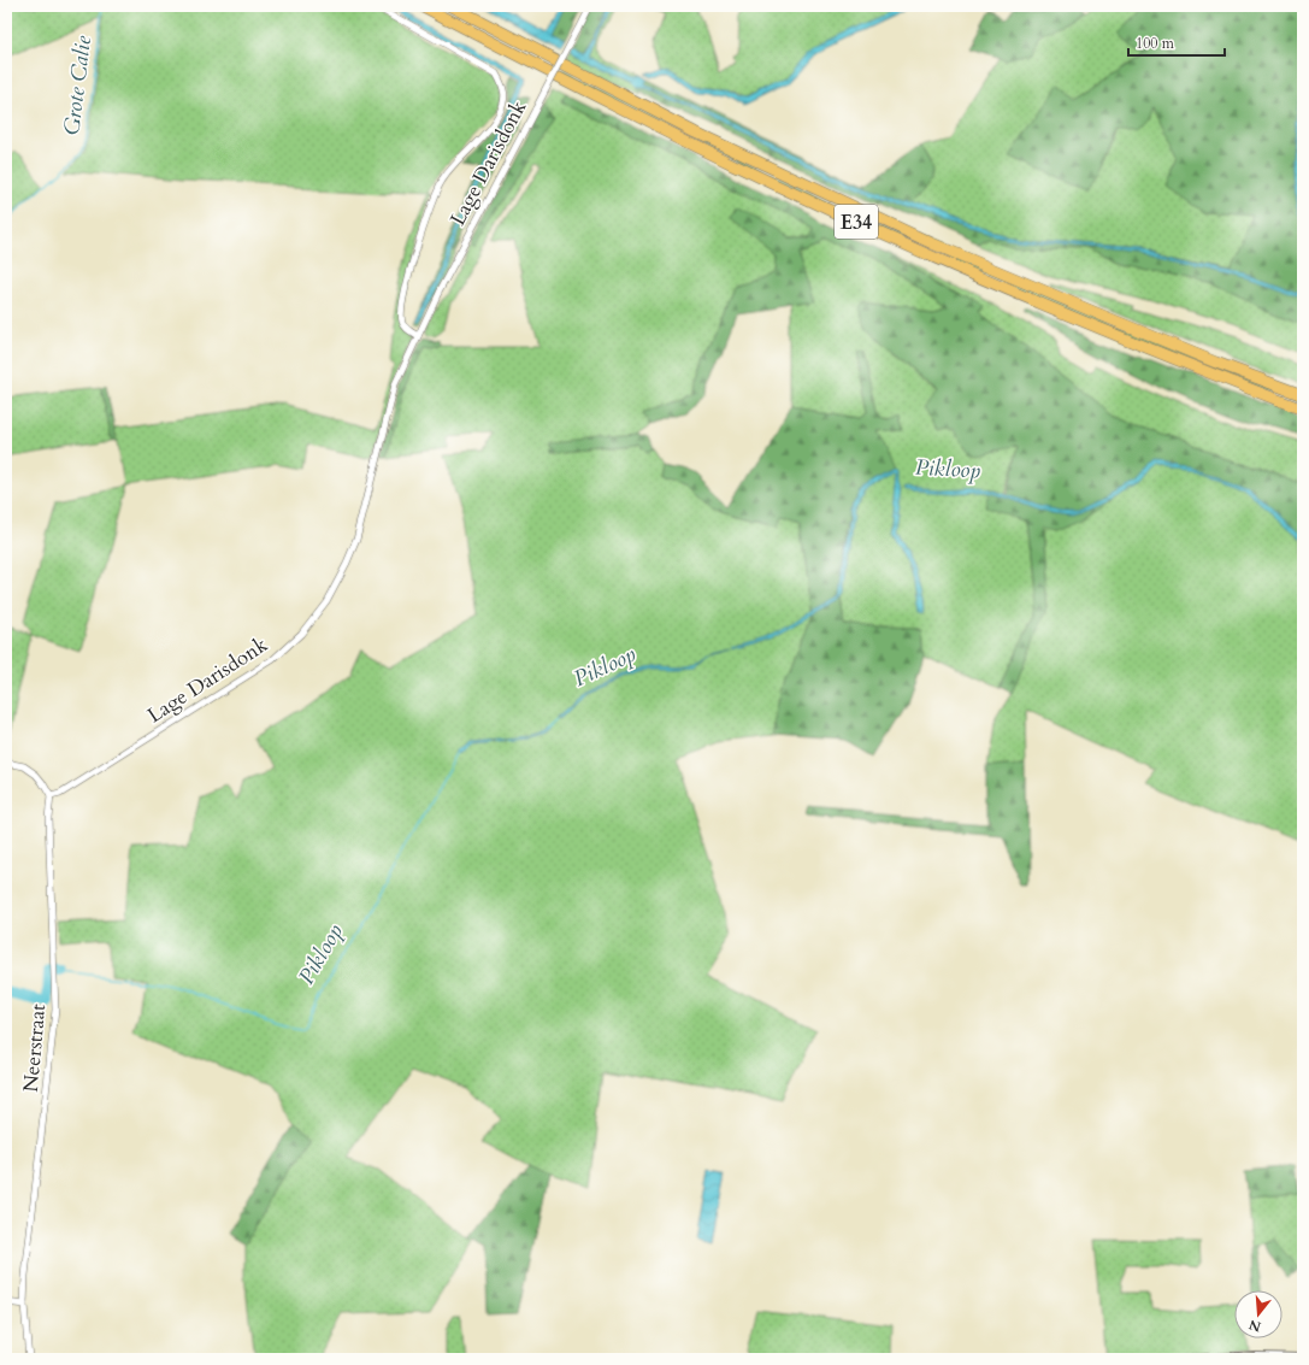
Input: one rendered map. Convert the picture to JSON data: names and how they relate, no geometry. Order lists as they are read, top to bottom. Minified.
{"streets":{"highway":["E34"],"street":["Lage Darisdonk","Neerstraat"]},"crossings":[["Lage Darisdonk","Neerstraat"]],"water":["Grote Calie","Pikloop"],"scale_bar":"100 m","north":"bottom"}
